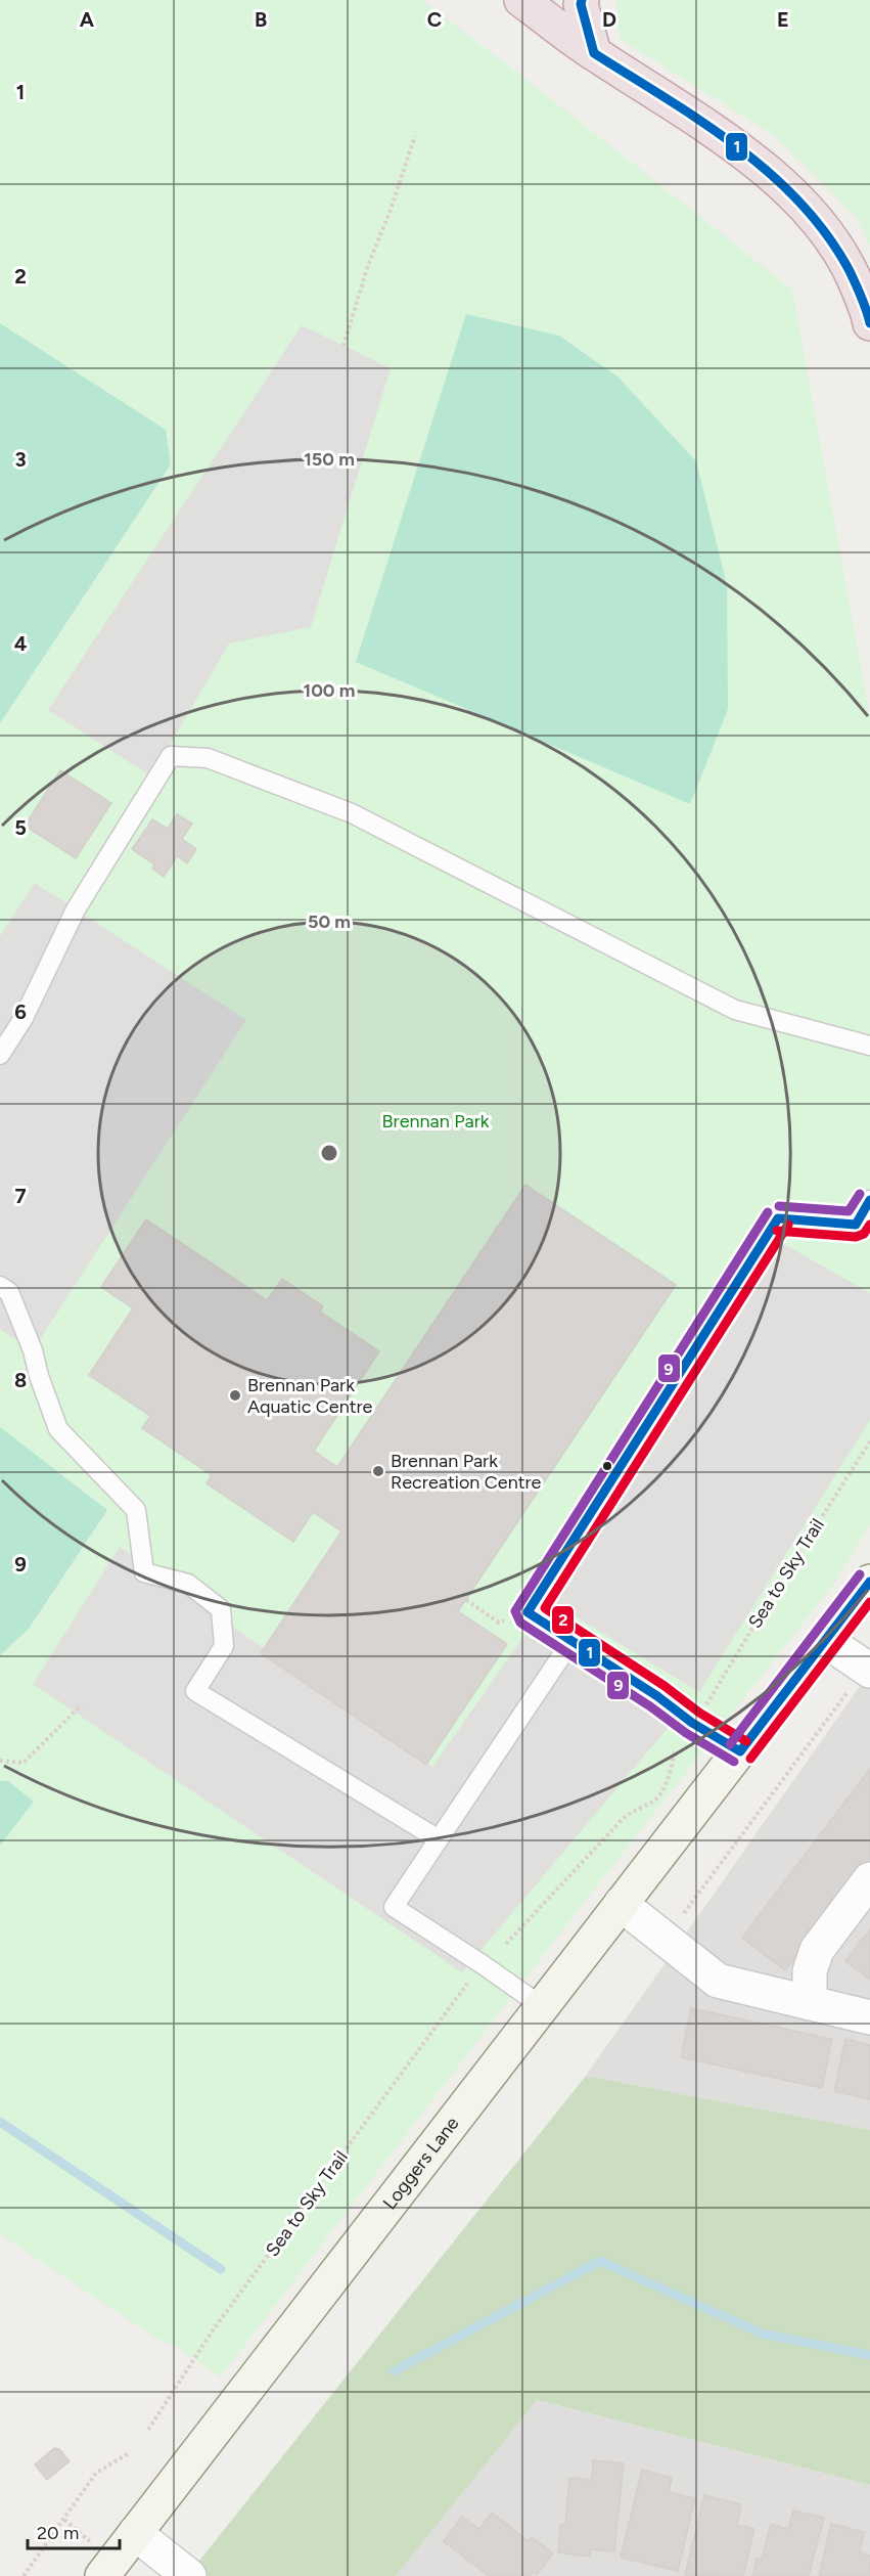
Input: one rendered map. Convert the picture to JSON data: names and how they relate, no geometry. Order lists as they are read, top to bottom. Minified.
{"streets":{"street":["Loggers Lane"],"path":["Sea to Sky Trail"]},"parks":["Brennan Park"],"places":["Brennan Park Aquatic Centre","Brennan Park Recreation Centre"],"lines":["transit line 1","transit line 9","transit line 2"],"scale_bar":"20 m","grid":{"columns":["A","B","C","D","E"],"rows":["1","2","3","4","5","6","7","8","9"]},"rings":["150 m","100 m","50 m"]}
